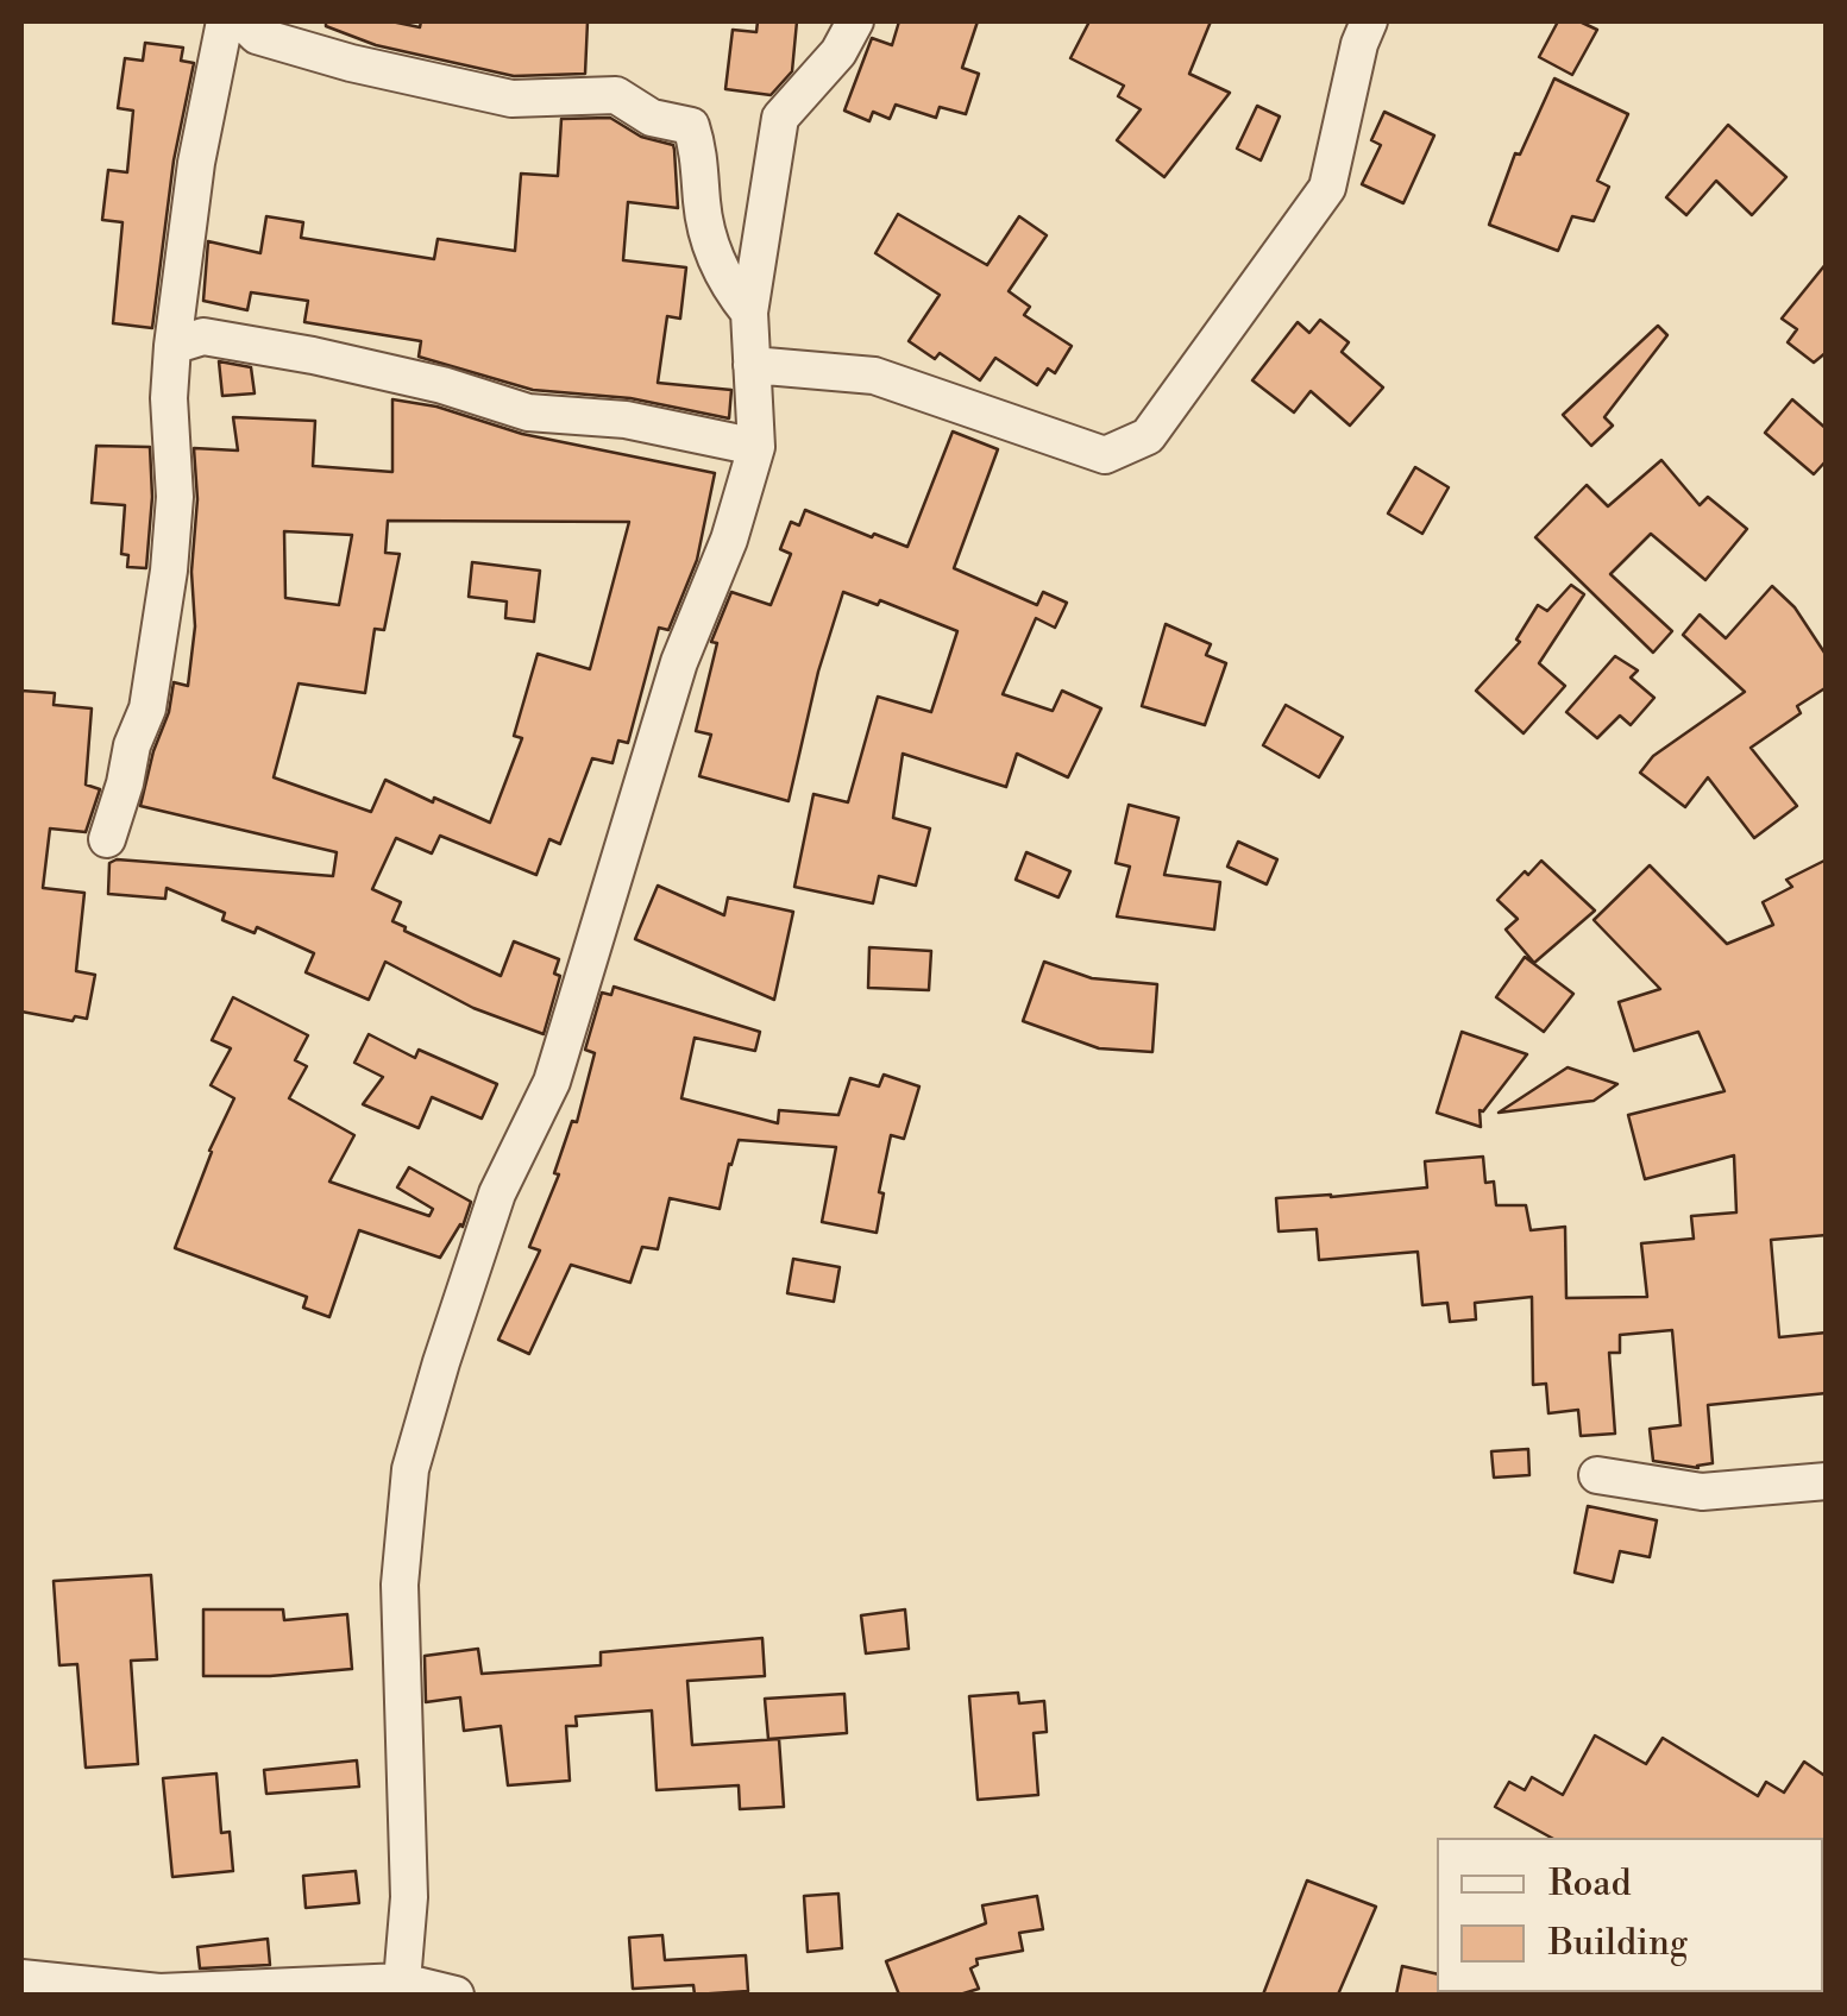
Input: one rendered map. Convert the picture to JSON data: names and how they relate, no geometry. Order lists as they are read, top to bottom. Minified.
{"legend":["Road","Building"]}
